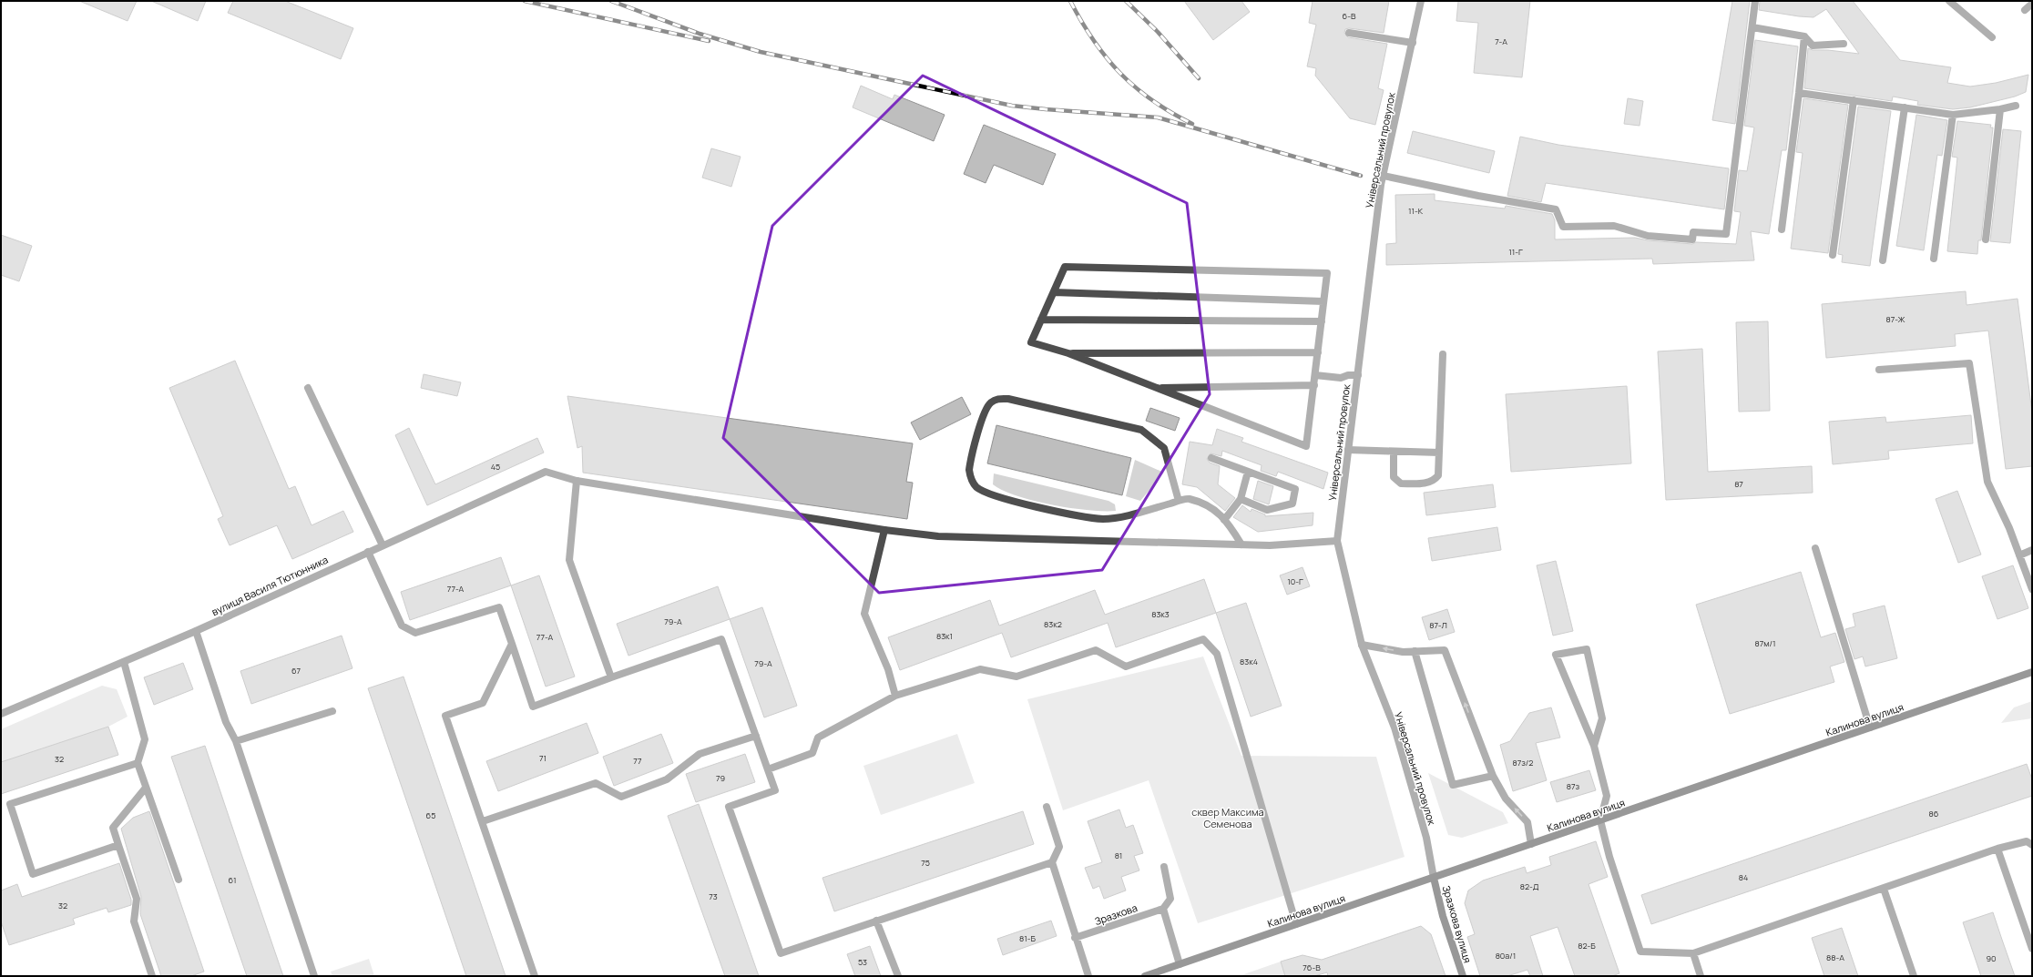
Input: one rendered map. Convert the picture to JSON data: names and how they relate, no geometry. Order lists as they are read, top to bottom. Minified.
{"streets":{"main road":["Калинова вулиця","Зразкова вулиця"],"street":["Універсальний провулок","вулиця Василя Тютюнника","Зразкова"]},"crossings":[["Універсальний провулок","Калинова вулиця"],["Універсальний провулок","Зразкова вулиця"],["Калинова вулиця","Зразкова вулиця"]],"parks":["сквер Максима Семенова"],"house_numbers":["6-В","7-А","11-К","11-Г","87-Ж","45","87","10-Г","77-А","83к3","79-А","83к2","87-Л","83к1","77-А","87м/1","83к4","79-А","67","71","32","77","87з/2","79","87з","86","65","81","75","84","61","82-Д","73","32","81-Б","82-Б","80а/1","88-А","90","53","76-В"]}
